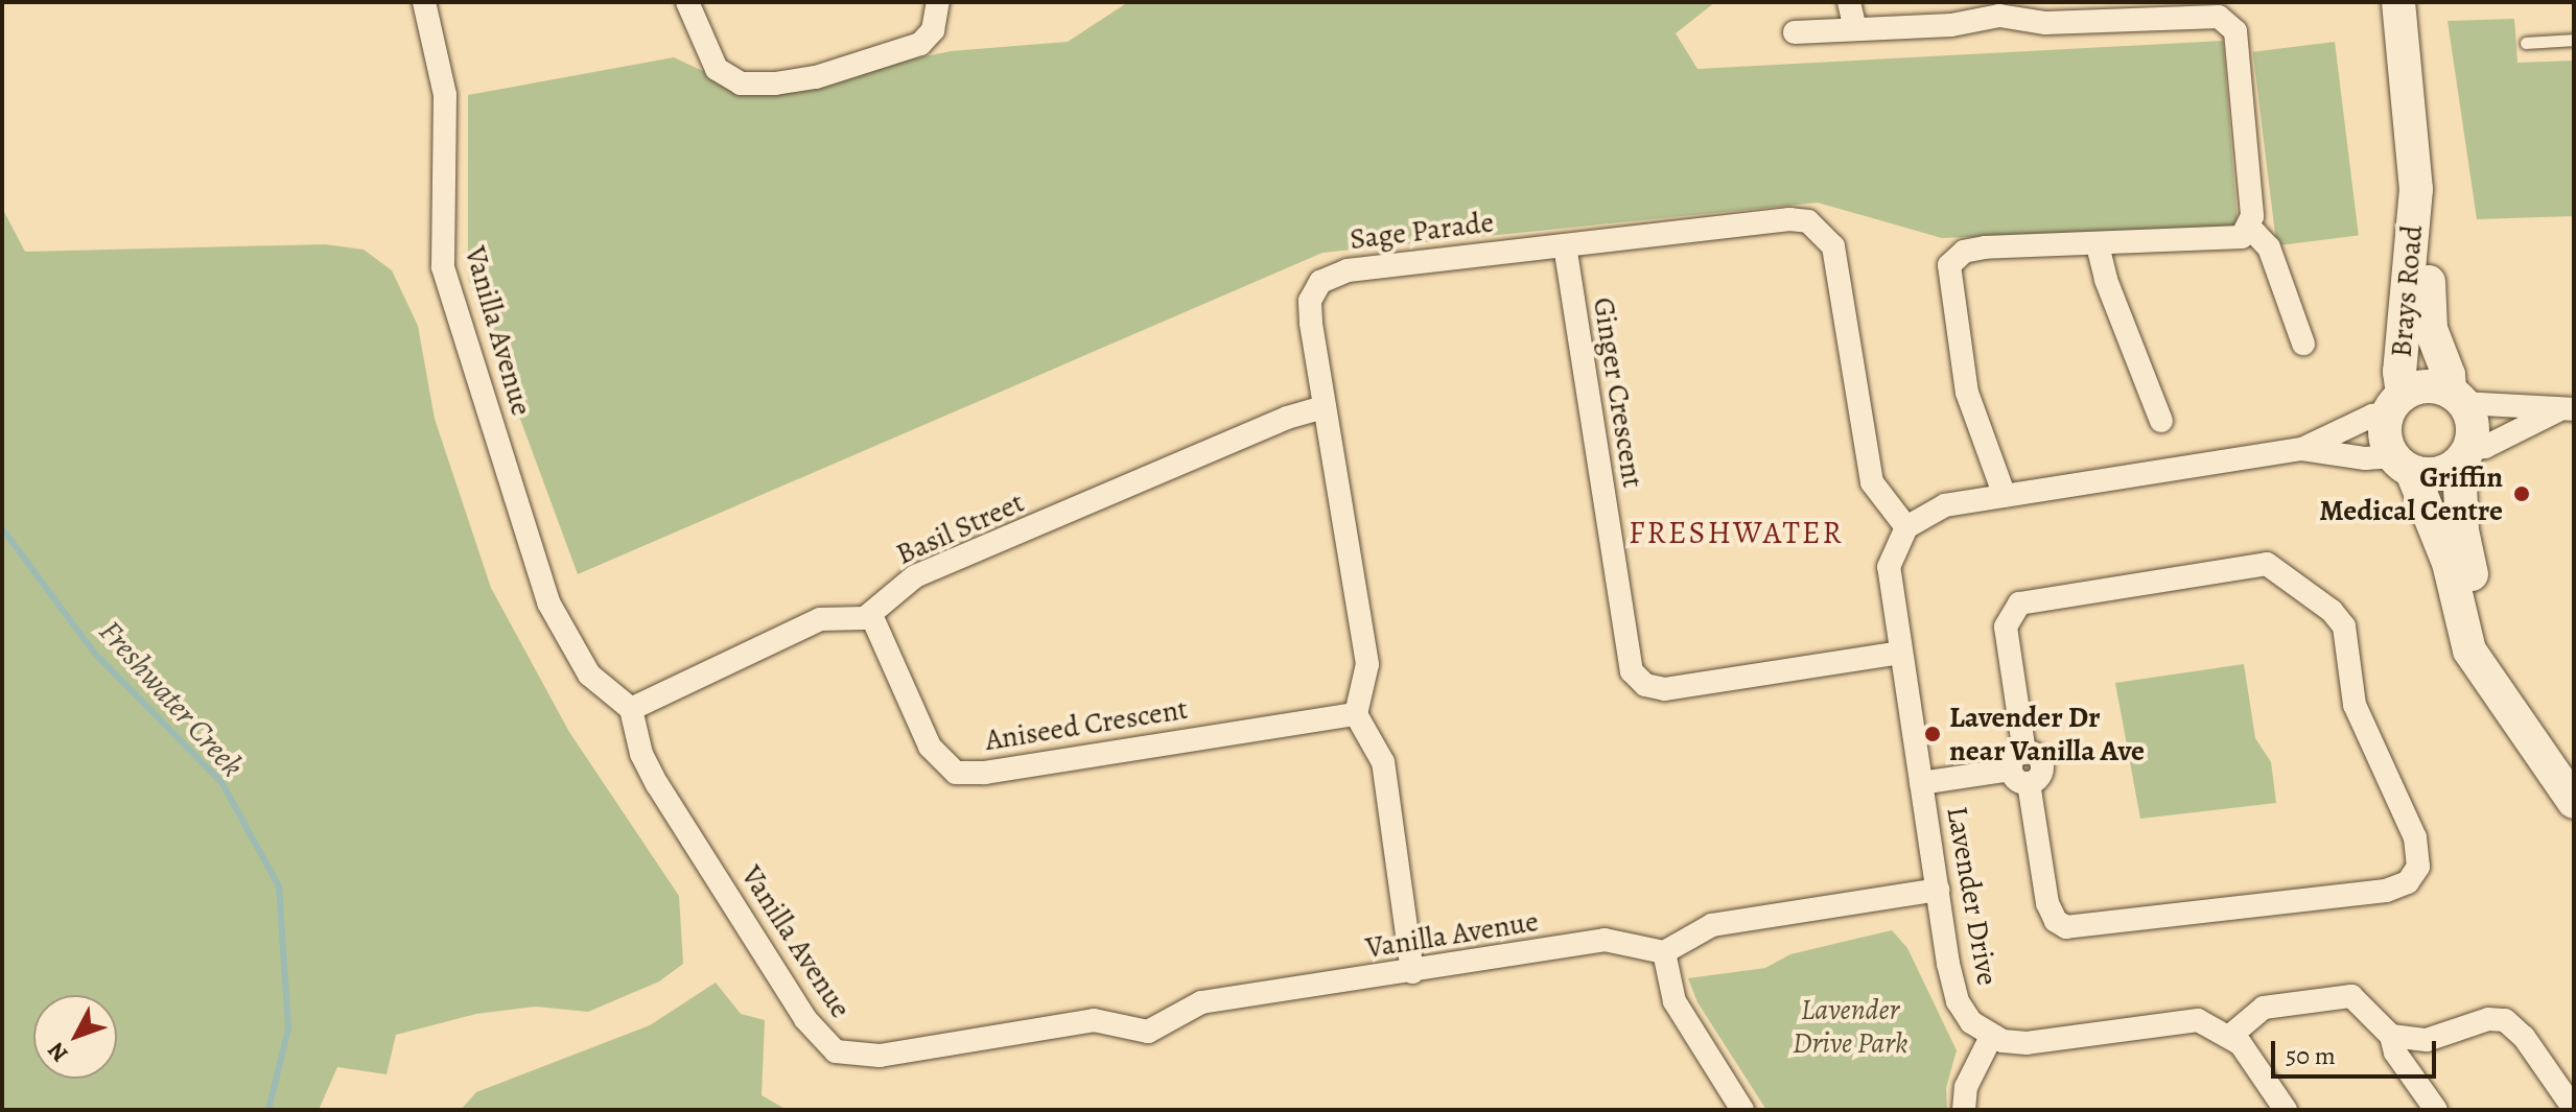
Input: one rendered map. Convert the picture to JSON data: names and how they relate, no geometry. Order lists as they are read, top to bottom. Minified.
{"streets":{"main road":["Brays Road"],"street":["Sage Parade","Vanilla Avenue","Ginger Crescent","Basil Street","Aniseed Crescent","Lavender Drive"]},"crossings":[["Sage Parade","Ginger Crescent"],["Sage Parade","Basil Street"],["Sage Parade","Aniseed Crescent"],["Sage Parade","Lavender Drive"],["Ginger Crescent","Lavender Drive"],["Basil Street","Aniseed Crescent"]],"districts":["FRESHWATER"],"water":["Freshwater Creek"],"parks":["Lavender Drive Park"],"places":["Griffin Medical Centre","Lavender Dr near Vanilla Ave"],"scale_bar":"50 m","north":"bottom left"}
